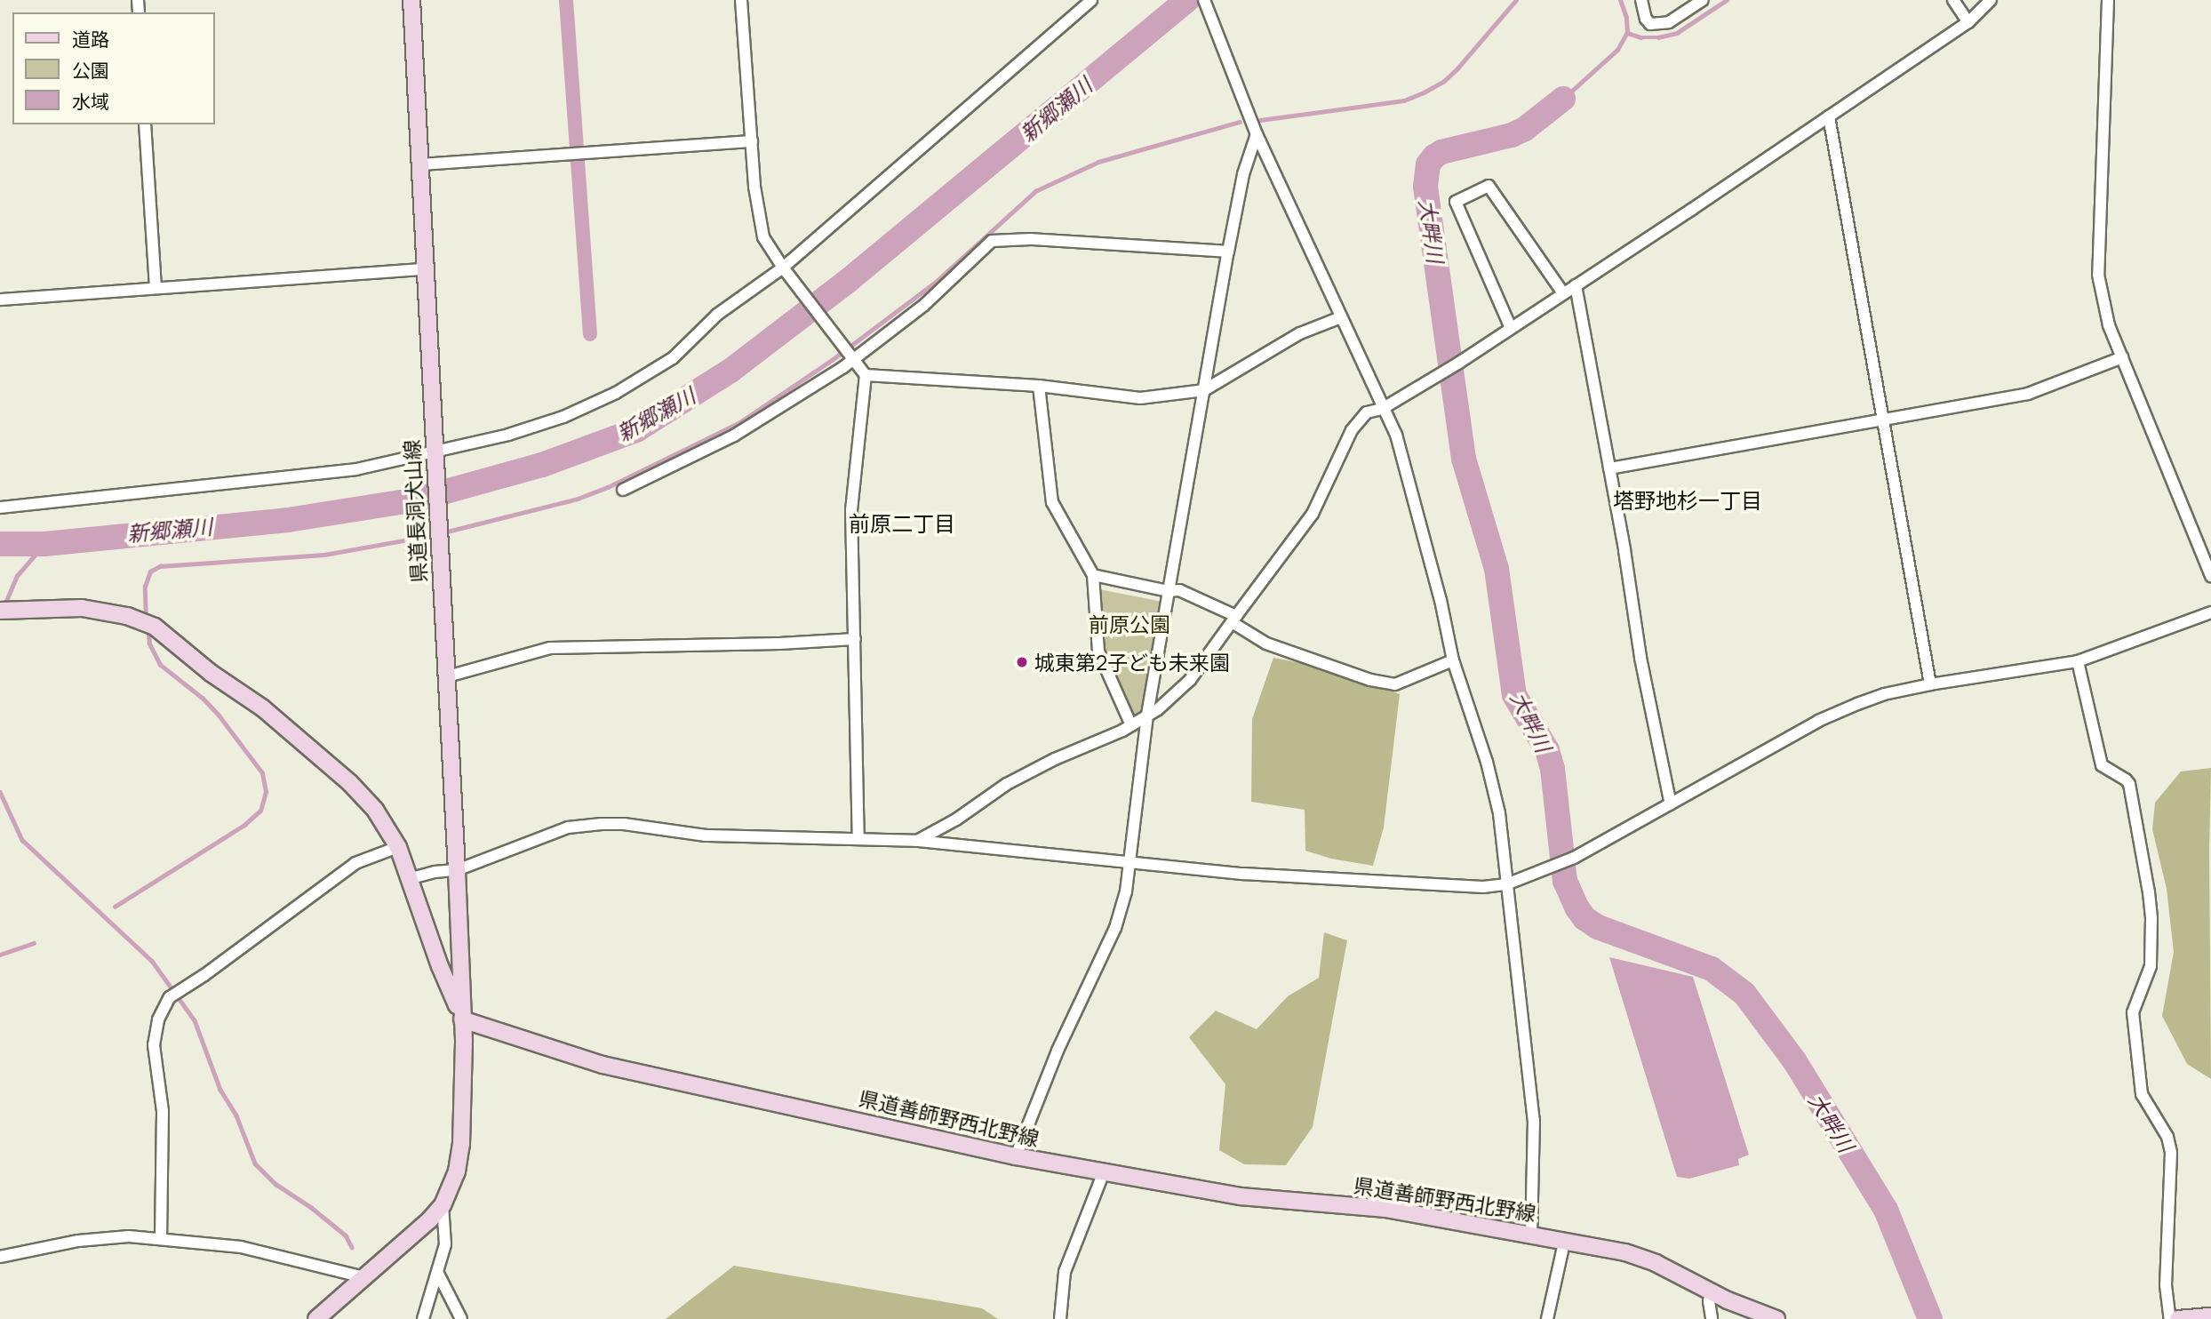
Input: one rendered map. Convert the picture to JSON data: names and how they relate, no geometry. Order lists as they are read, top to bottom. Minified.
{"streets":{"main road":["県道長洞犬山線","県道善師野西北野線"]},"crossings":[["県道長洞犬山線","県道善師野西北野線"]],"districts":["塔野地杉一丁目","前原二丁目"],"water":["新郷瀬川","大畔川"],"parks":["前原公園"],"places":["城東第2子ども未来園"],"legend":["道路","公園","水域"]}
